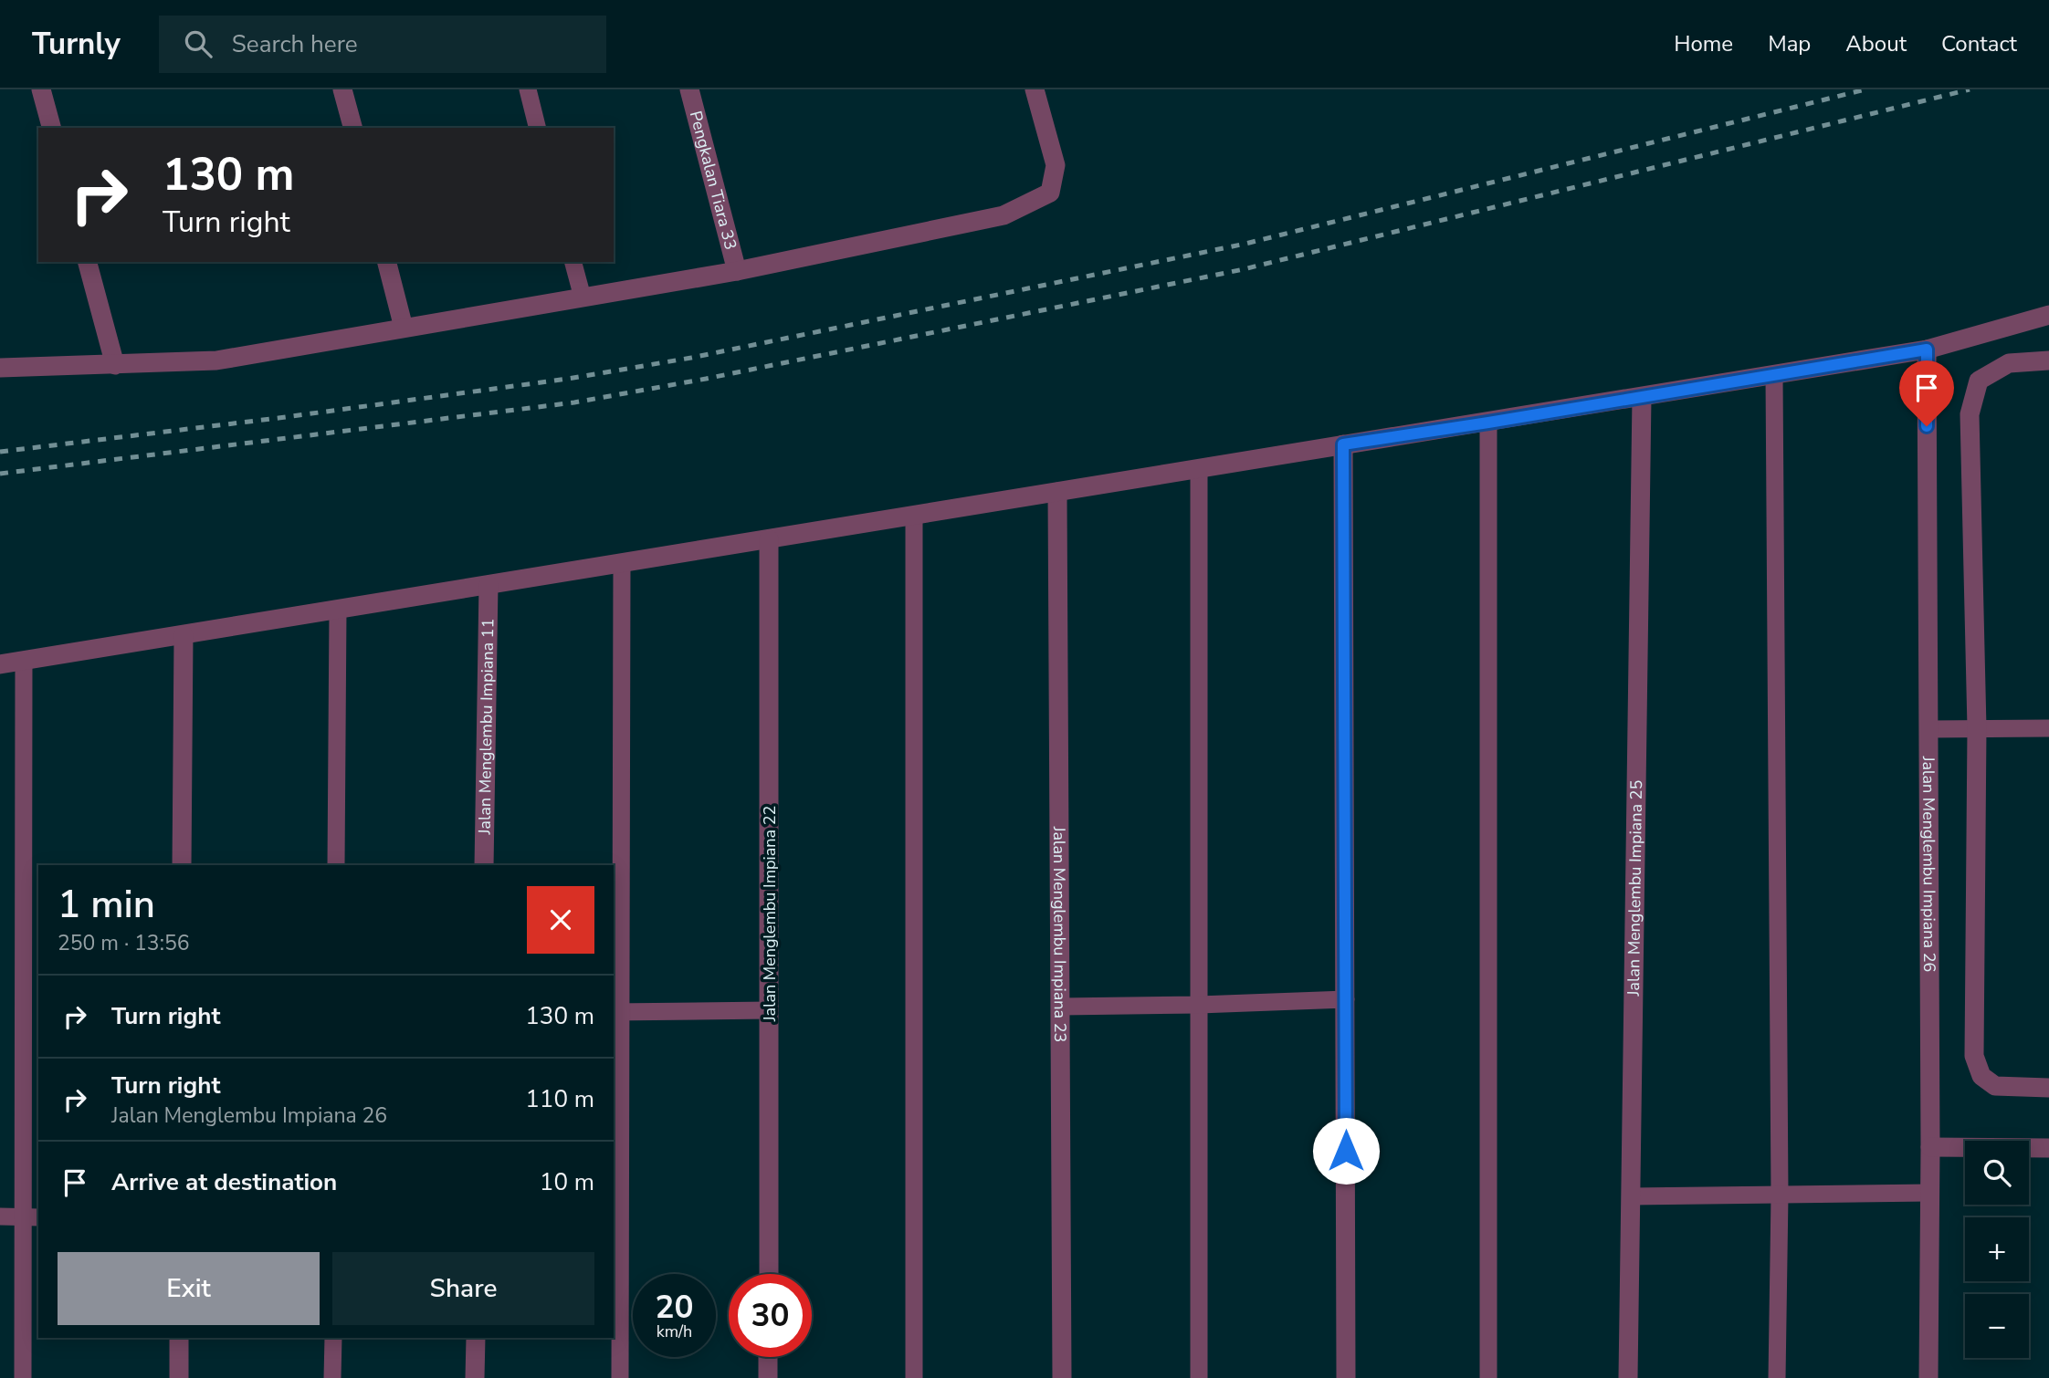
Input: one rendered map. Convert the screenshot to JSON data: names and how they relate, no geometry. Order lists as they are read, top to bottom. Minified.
{"streets":{"street":["Pengkalan Tiara 33","Jalan Menglembu Impiana 11","Jalan Menglembu Impiana 26","Jalan Menglembu Impiana 25","Jalan Menglembu Impiana 22","Jalan Menglembu Impiana 23"]},"page":{"header":"Turnly","search":"Search here","nav":["Home","Map","About","Contact"],"turn":["130 m","Turn right"],"heading":["1 min","250 m · 13:56"],"list":[{"name":"Turn right","value":"130 m"},{"name":"Turn right","note":"Jalan Menglembu Impiana 26","value":"110 m"},{"name":"Arrive at destination","value":"10 m"}],"map_buttons":["+","−"],"buttons":["Exit","Share"],"speed":"20 km/h","limit":"30"}}
